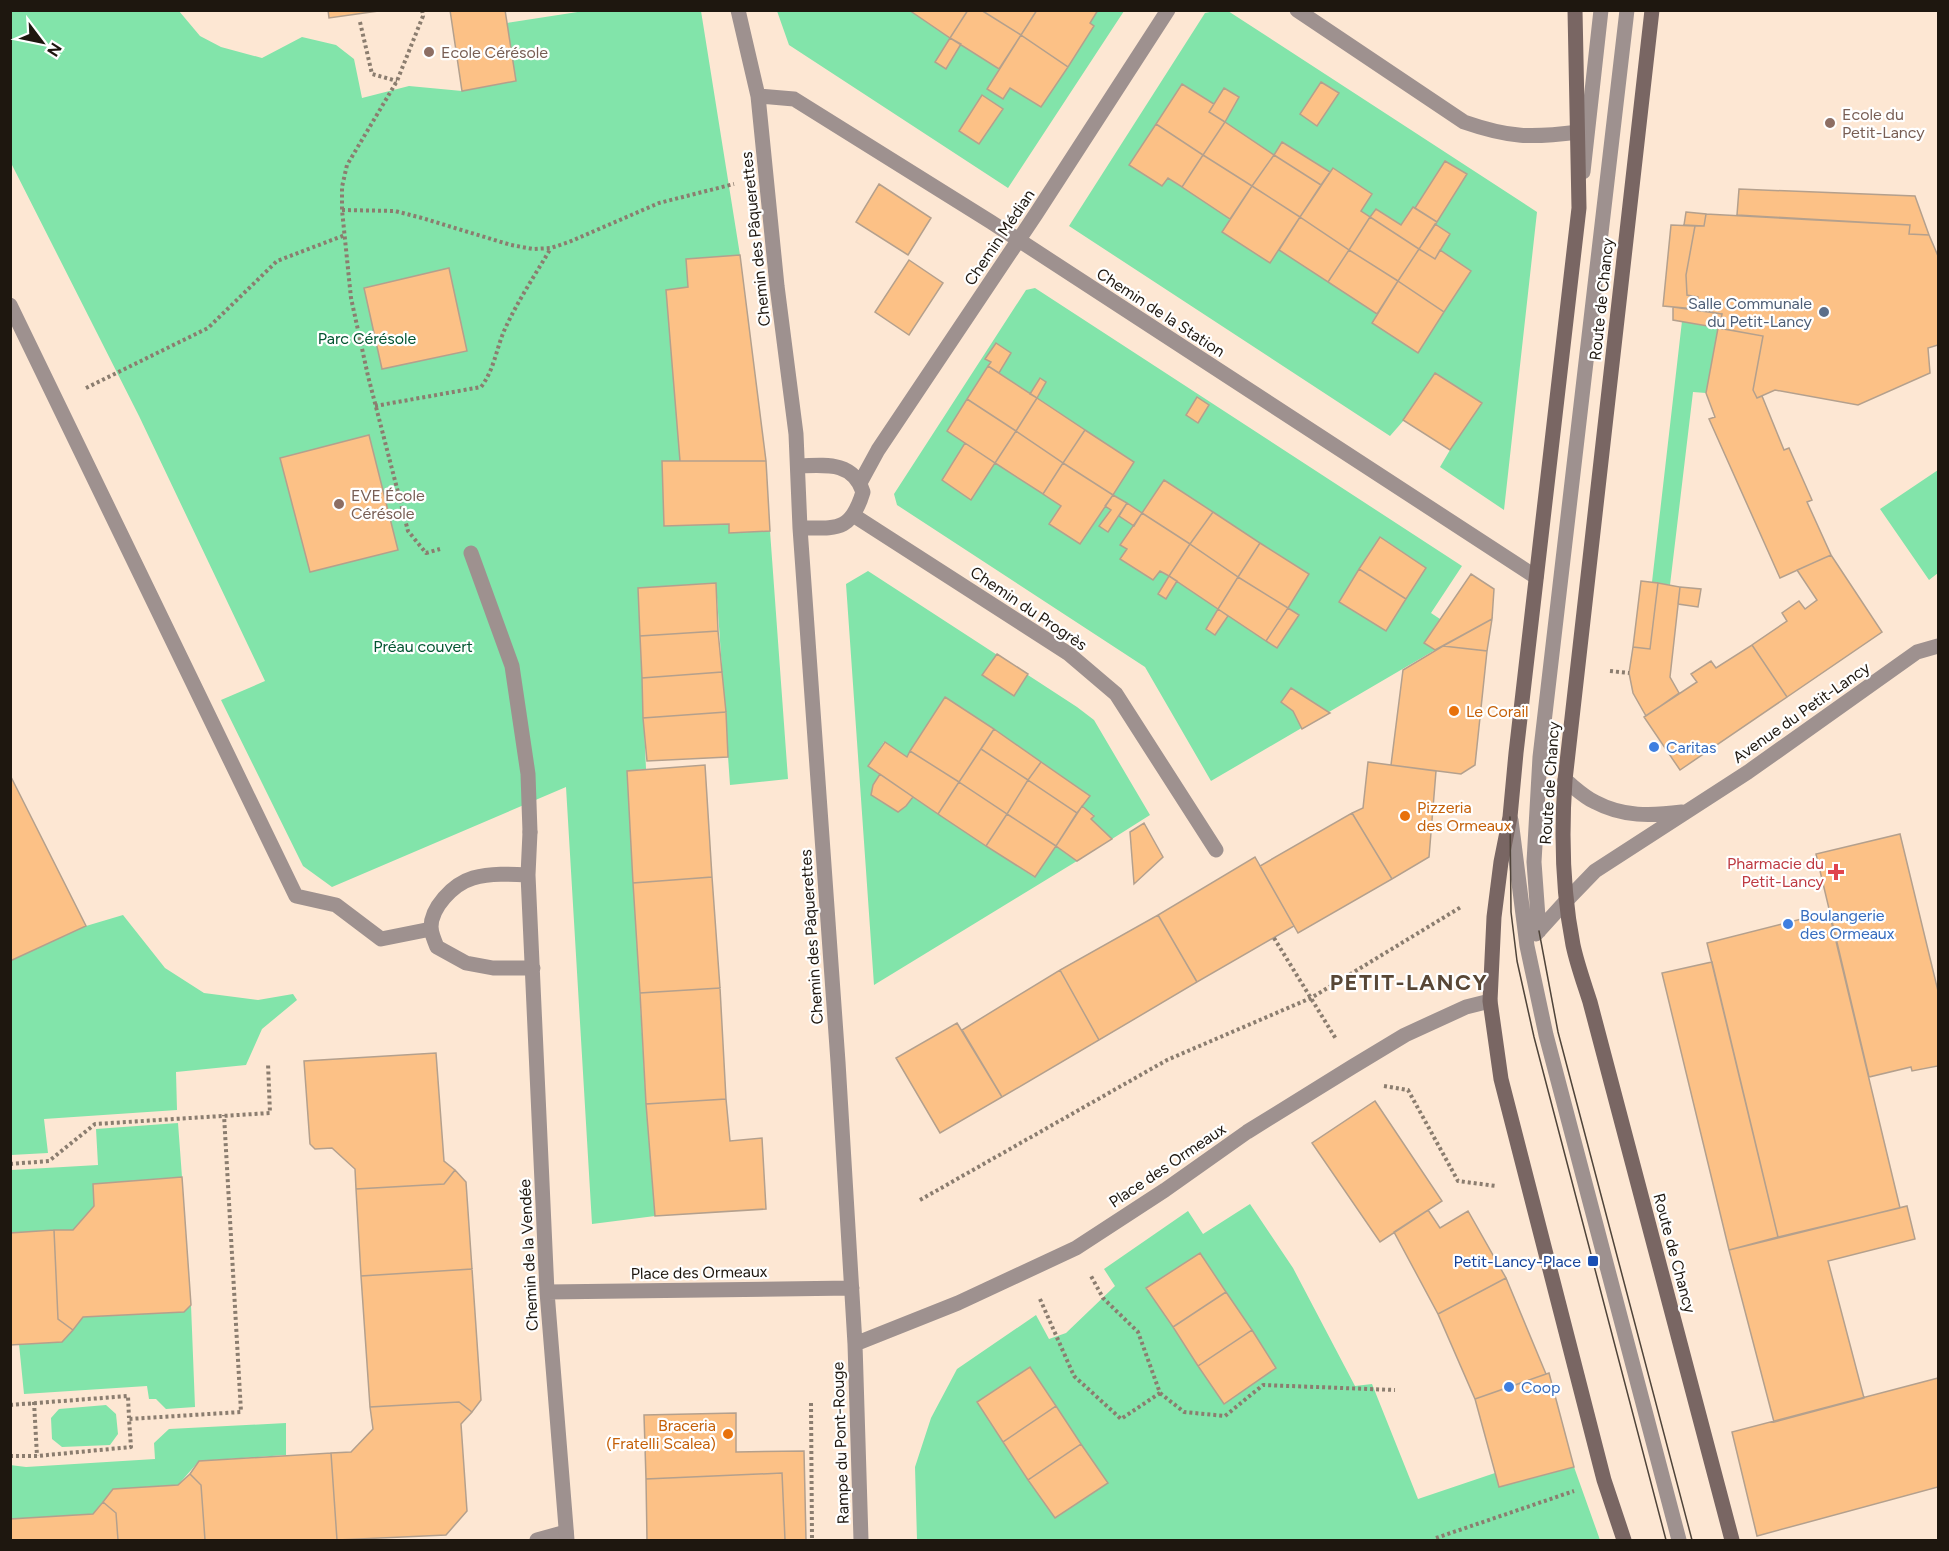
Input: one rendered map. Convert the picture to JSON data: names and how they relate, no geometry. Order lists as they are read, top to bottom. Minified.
{"streets":{"main road":["Route de Chancy"],"street":["Chemin Médian","Chemin des Pâquerettes","Chemin de la Station","Chemin du Progrès","Avenue du Petit-Lancy","Place des Ormeaux","Chemin de la Vendée","Rampe du Pont-Rouge"]},"crossings":[["Chemin Médian","Chemin des Pâquerettes"],["Chemin Médian","Chemin de la Station"],["Chemin Médian","Chemin du Progrès"],["Chemin des Pâquerettes","Chemin de la Station"],["Chemin des Pâquerettes","Chemin du Progrès"],["Chemin des Pâquerettes","Place des Ormeaux"],["Chemin des Pâquerettes","Rampe du Pont-Rouge"],["Route de Chancy","Avenue du Petit-Lancy"],["Place des Ormeaux","Chemin de la Vendée"],["Place des Ormeaux","Rampe du Pont-Rouge"]],"districts":["PETIT-LANCY"],"parks":["Parc Cérésole","Préau couvert"],"places":{"other":["Ecole Cérésole","Ecole du Petit-Lancy","Salle Communale du Petit-Lancy","EVE École Cérésole","Le Corail","Caritas","Pizzeria des Ormeaux","Boulangerie des Ormeaux","Coop","Braceria (Fratelli Scalea)"],"health":["Pharmacie du Petit-Lancy"],"transit":["Petit-Lancy-Place"]},"north":"bottom right"}
